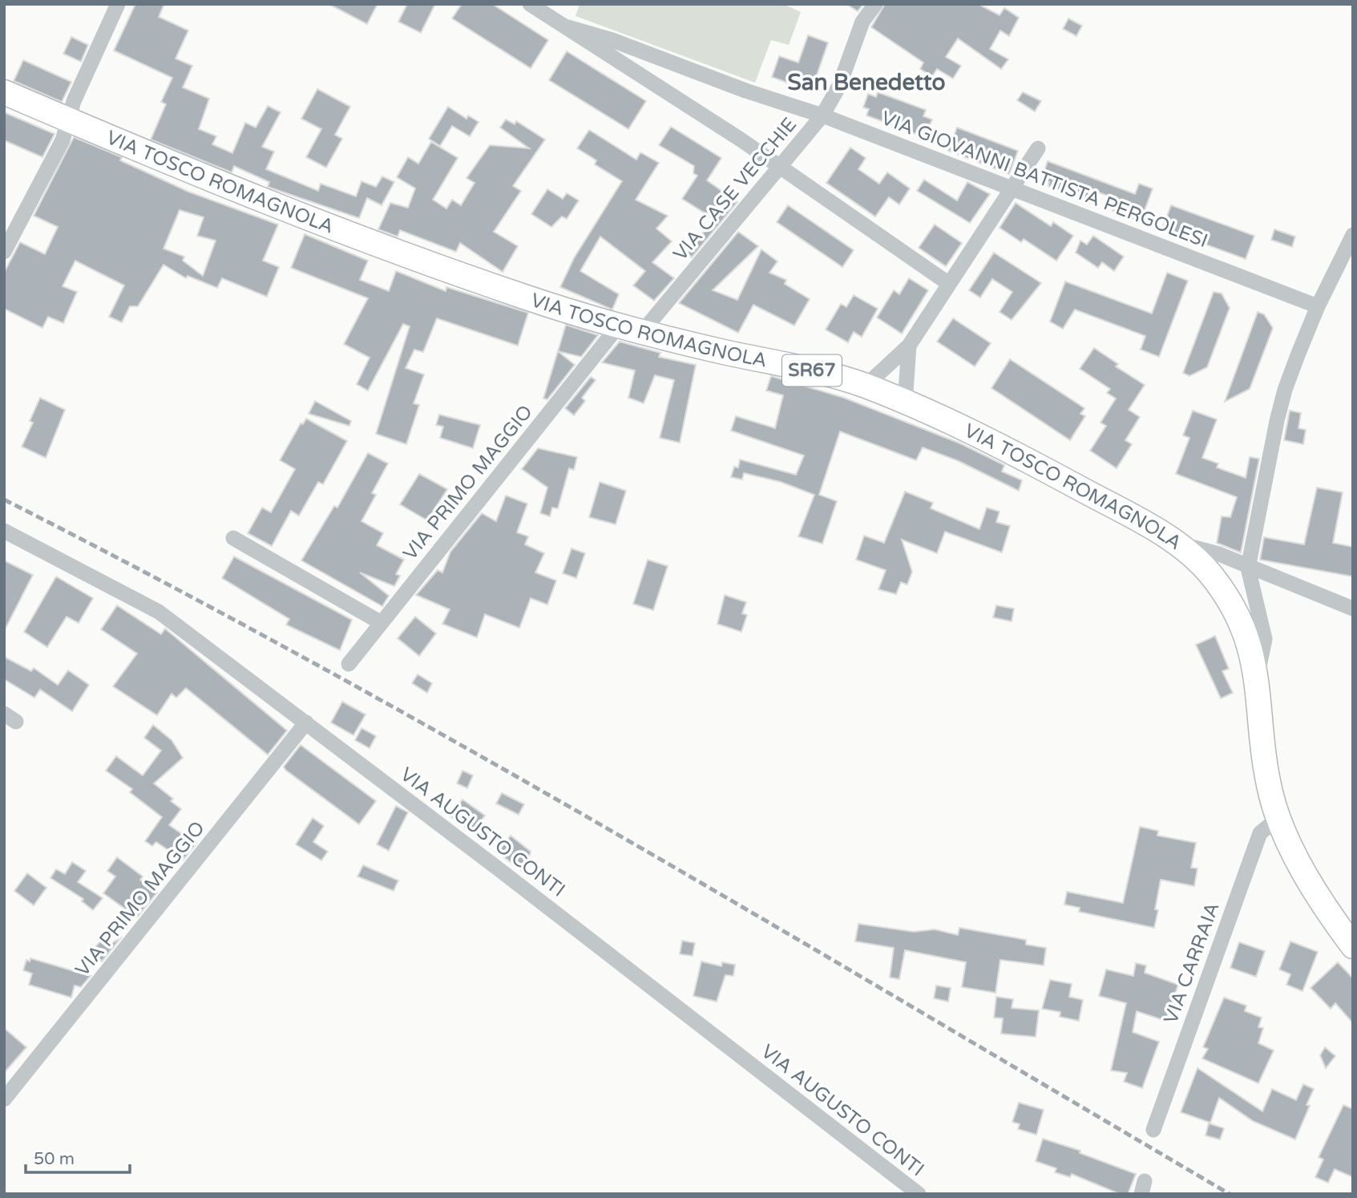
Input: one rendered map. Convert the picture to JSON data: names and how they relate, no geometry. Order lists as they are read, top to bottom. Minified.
{"streets":{"main road":["VIA TOSCO ROMAGNOLA","SR67"],"street":["VIA GIOVANNI BATTISTA PERGOLESI","VIA CASE VECCHIE","VIA PRIMO MAGGIO","VIA AUGUSTO CONTI","VIA CARRAIA"]},"crossings":[["VIA GIOVANNI BATTISTA PERGOLESI","VIA CASE VECCHIE"],["VIA TOSCO ROMAGNOLA","VIA CASE VECCHIE"],["VIA TOSCO ROMAGNOLA","VIA PRIMO MAGGIO"],["VIA TOSCO ROMAGNOLA","VIA CARRAIA"],["VIA PRIMO MAGGIO","VIA AUGUSTO CONTI"]],"districts":["San Benedetto"],"scale_bar":"50 m"}
